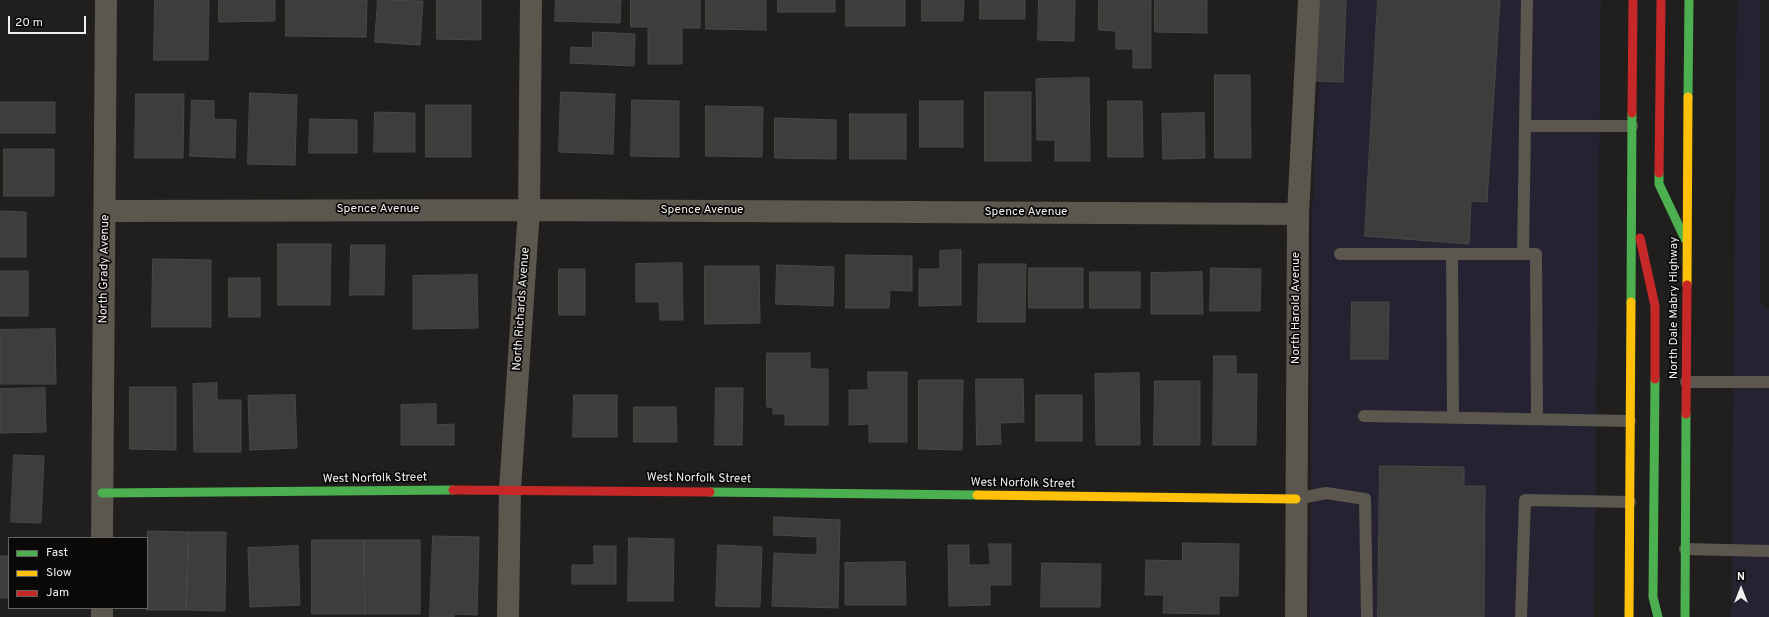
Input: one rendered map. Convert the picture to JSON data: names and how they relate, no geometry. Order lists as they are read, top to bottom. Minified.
{"streets":{"main road":["North Dale Mabry Highway","West Norfolk Street"],"street":["Spence Avenue","North Grady Avenue","North Harold Avenue","North Richards Avenue"]},"crossings":[["Spence Avenue","North Grady Avenue"],["Spence Avenue","North Harold Avenue"],["Spence Avenue","North Richards Avenue"],["North Grady Avenue","West Norfolk Street"],["North Harold Avenue","West Norfolk Street"],["North Richards Avenue","West Norfolk Street"]],"legend":["Fast","Slow","Jam"],"scale_bar":"20 m","north":"top"}
